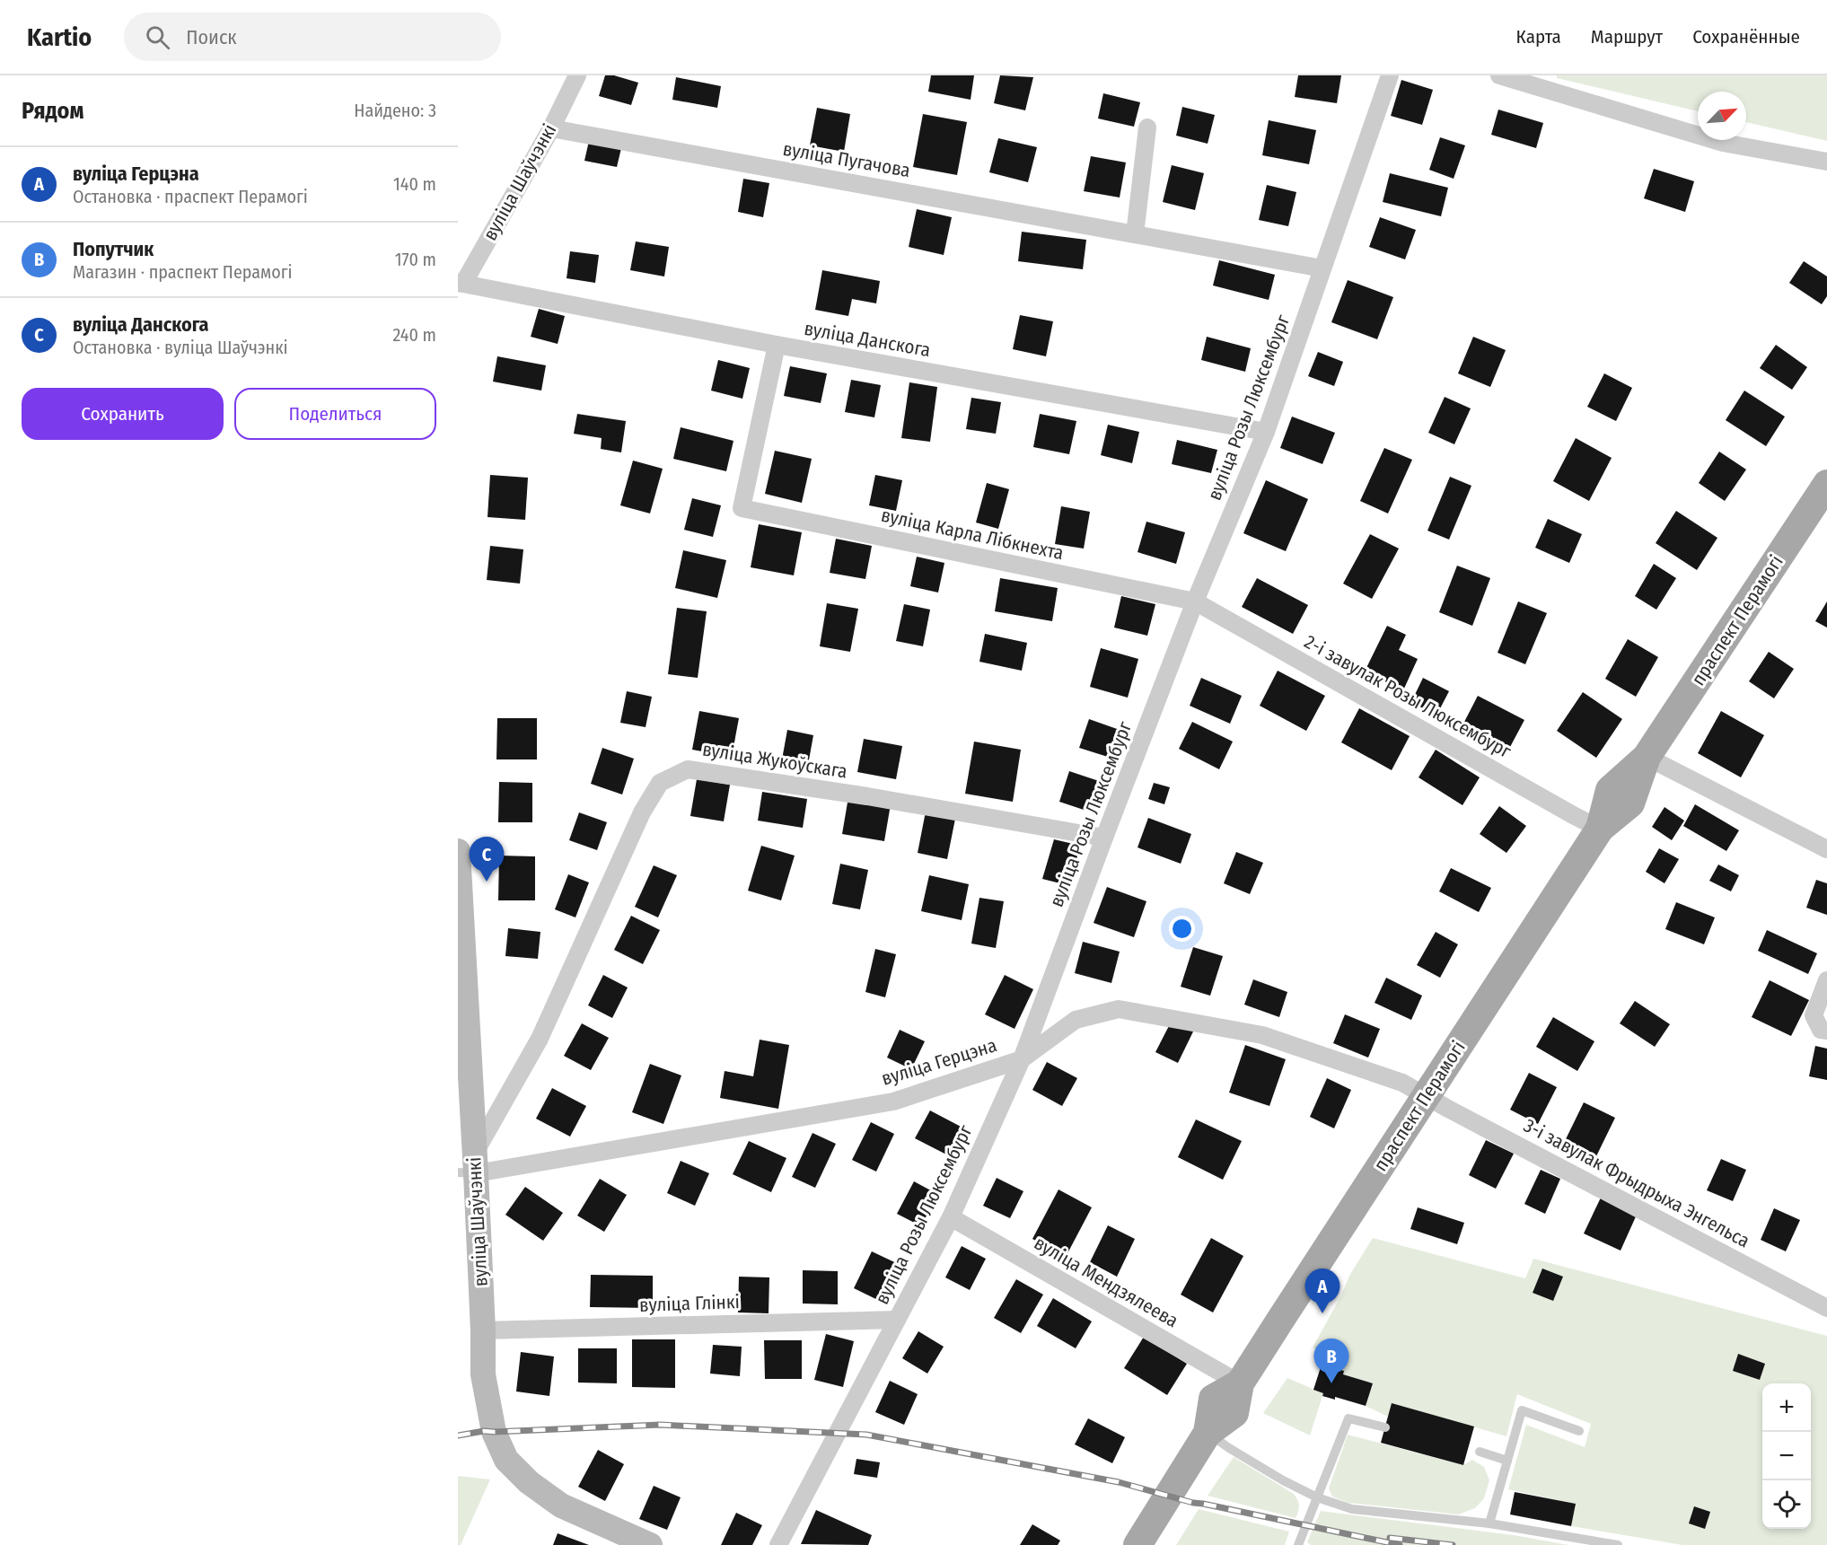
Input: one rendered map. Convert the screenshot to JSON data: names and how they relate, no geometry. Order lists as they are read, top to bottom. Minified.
{"streets":{"main road":["вуліца Шаўчэнкі","праспект Перамогі"],"street":["вуліца Пугачова","вуліца Данскога","вуліца Розы Люксембург","вуліца Карла Лібкнехта","2-і завулак Розы Люксембург","вуліца Жукоўскага","вуліца Герцэна","3-і завулак Фрыдрыха Энгельса","вуліца Мендзялеева","вуліца Глінкі"]},"crossings":[["вуліца Пугачова","вуліца Шаўчэнкі"],["вуліца Пугачова","вуліца Розы Люксембург"],["вуліца Шаўчэнкі","вуліца Данскога"],["вуліца Шаўчэнкі","вуліца Жукоўскага"],["вуліца Шаўчэнкі","вуліца Герцэна"],["вуліца Шаўчэнкі","вуліца Глінкі"],["вуліца Данскога","вуліца Розы Люксембург"],["вуліца Данскога","вуліца Карла Лібкнехта"],["вуліца Розы Люксембург","вуліца Карла Лібкнехта"],["вуліца Розы Люксембург","2-і завулак Розы Люксембург"],["вуліца Розы Люксембург","вуліца Жукоўскага"],["вуліца Розы Люксембург","вуліца Герцэна"],["вуліца Розы Люксембург","вуліца Мендзялеева"],["вуліца Розы Люксембург","вуліца Глінкі"],["вуліца Карла Лібкнехта","2-і завулак Розы Люксембург"],["праспект Перамогі","2-і завулак Розы Люксембург"],["праспект Перамогі","вуліца Герцэна"],["праспект Перамогі","3-і завулак Фрыдрыха Энгельса"],["праспект Перамогі","вуліца Мендзялеева"],["вуліца Жукоўскага","вуліца Герцэна"],["вуліца Герцэна","3-і завулак Фрыдрыха Энгельса"]],"north":"top right","page":{"header":"Kartio","search":"Поиск","nav":["Карта","Маршрут","Сохранённые"],"heading":["Рядом","Найдено: 3"],"list":[{"mark":"A","name":"вуліца Герцэна","note":"Остановка · праспект Перамогі","value":"140 m"},{"mark":"B","name":"Попутчик","note":"Магазин · праспект Перамогі","value":"170 m"},{"mark":"C","name":"вуліца Данскога","note":"Остановка · вуліца Шаўчэнкі","value":"240 m"}],"buttons":["Сохранить","Поделиться"],"pins":["C","A","B"],"map_buttons":["+","−"]}}
